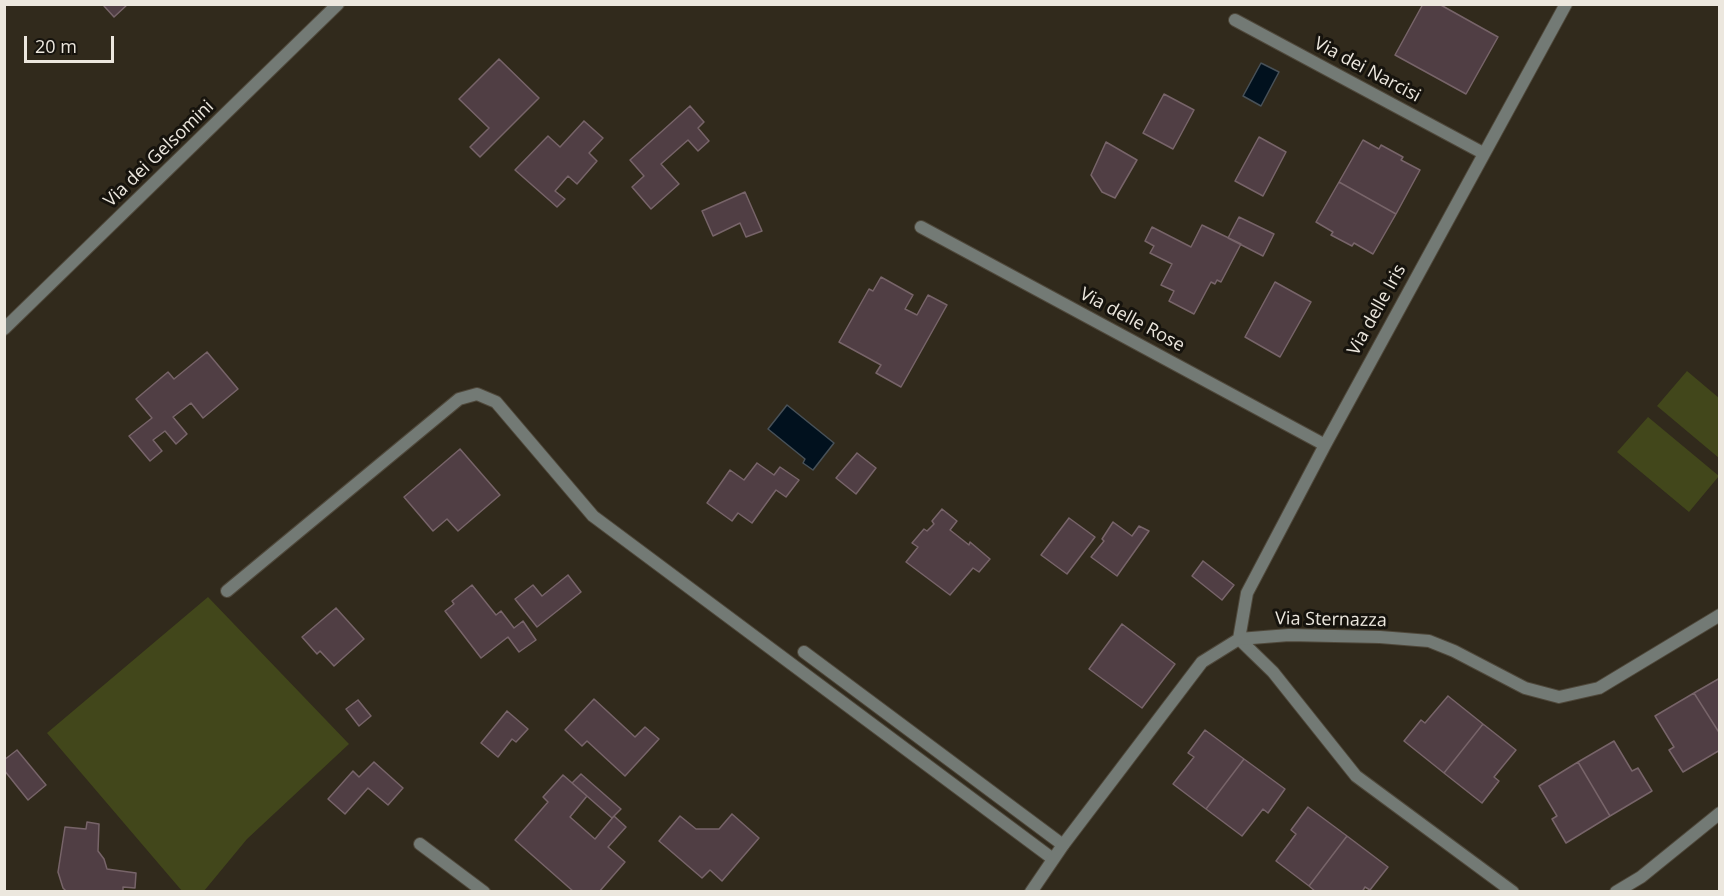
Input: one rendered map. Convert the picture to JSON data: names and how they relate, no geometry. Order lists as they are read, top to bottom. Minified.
{"streets":{"street":["Via dei Narcisi","Via dei Gelsomini","Via delle Iris","Via delle Rose","Via Sternazza"]},"crossings":[["Via dei Narcisi","Via delle Iris"],["Via delle Iris","Via delle Rose"],["Via delle Iris","Via Sternazza"]],"scale_bar":"20 m"}
